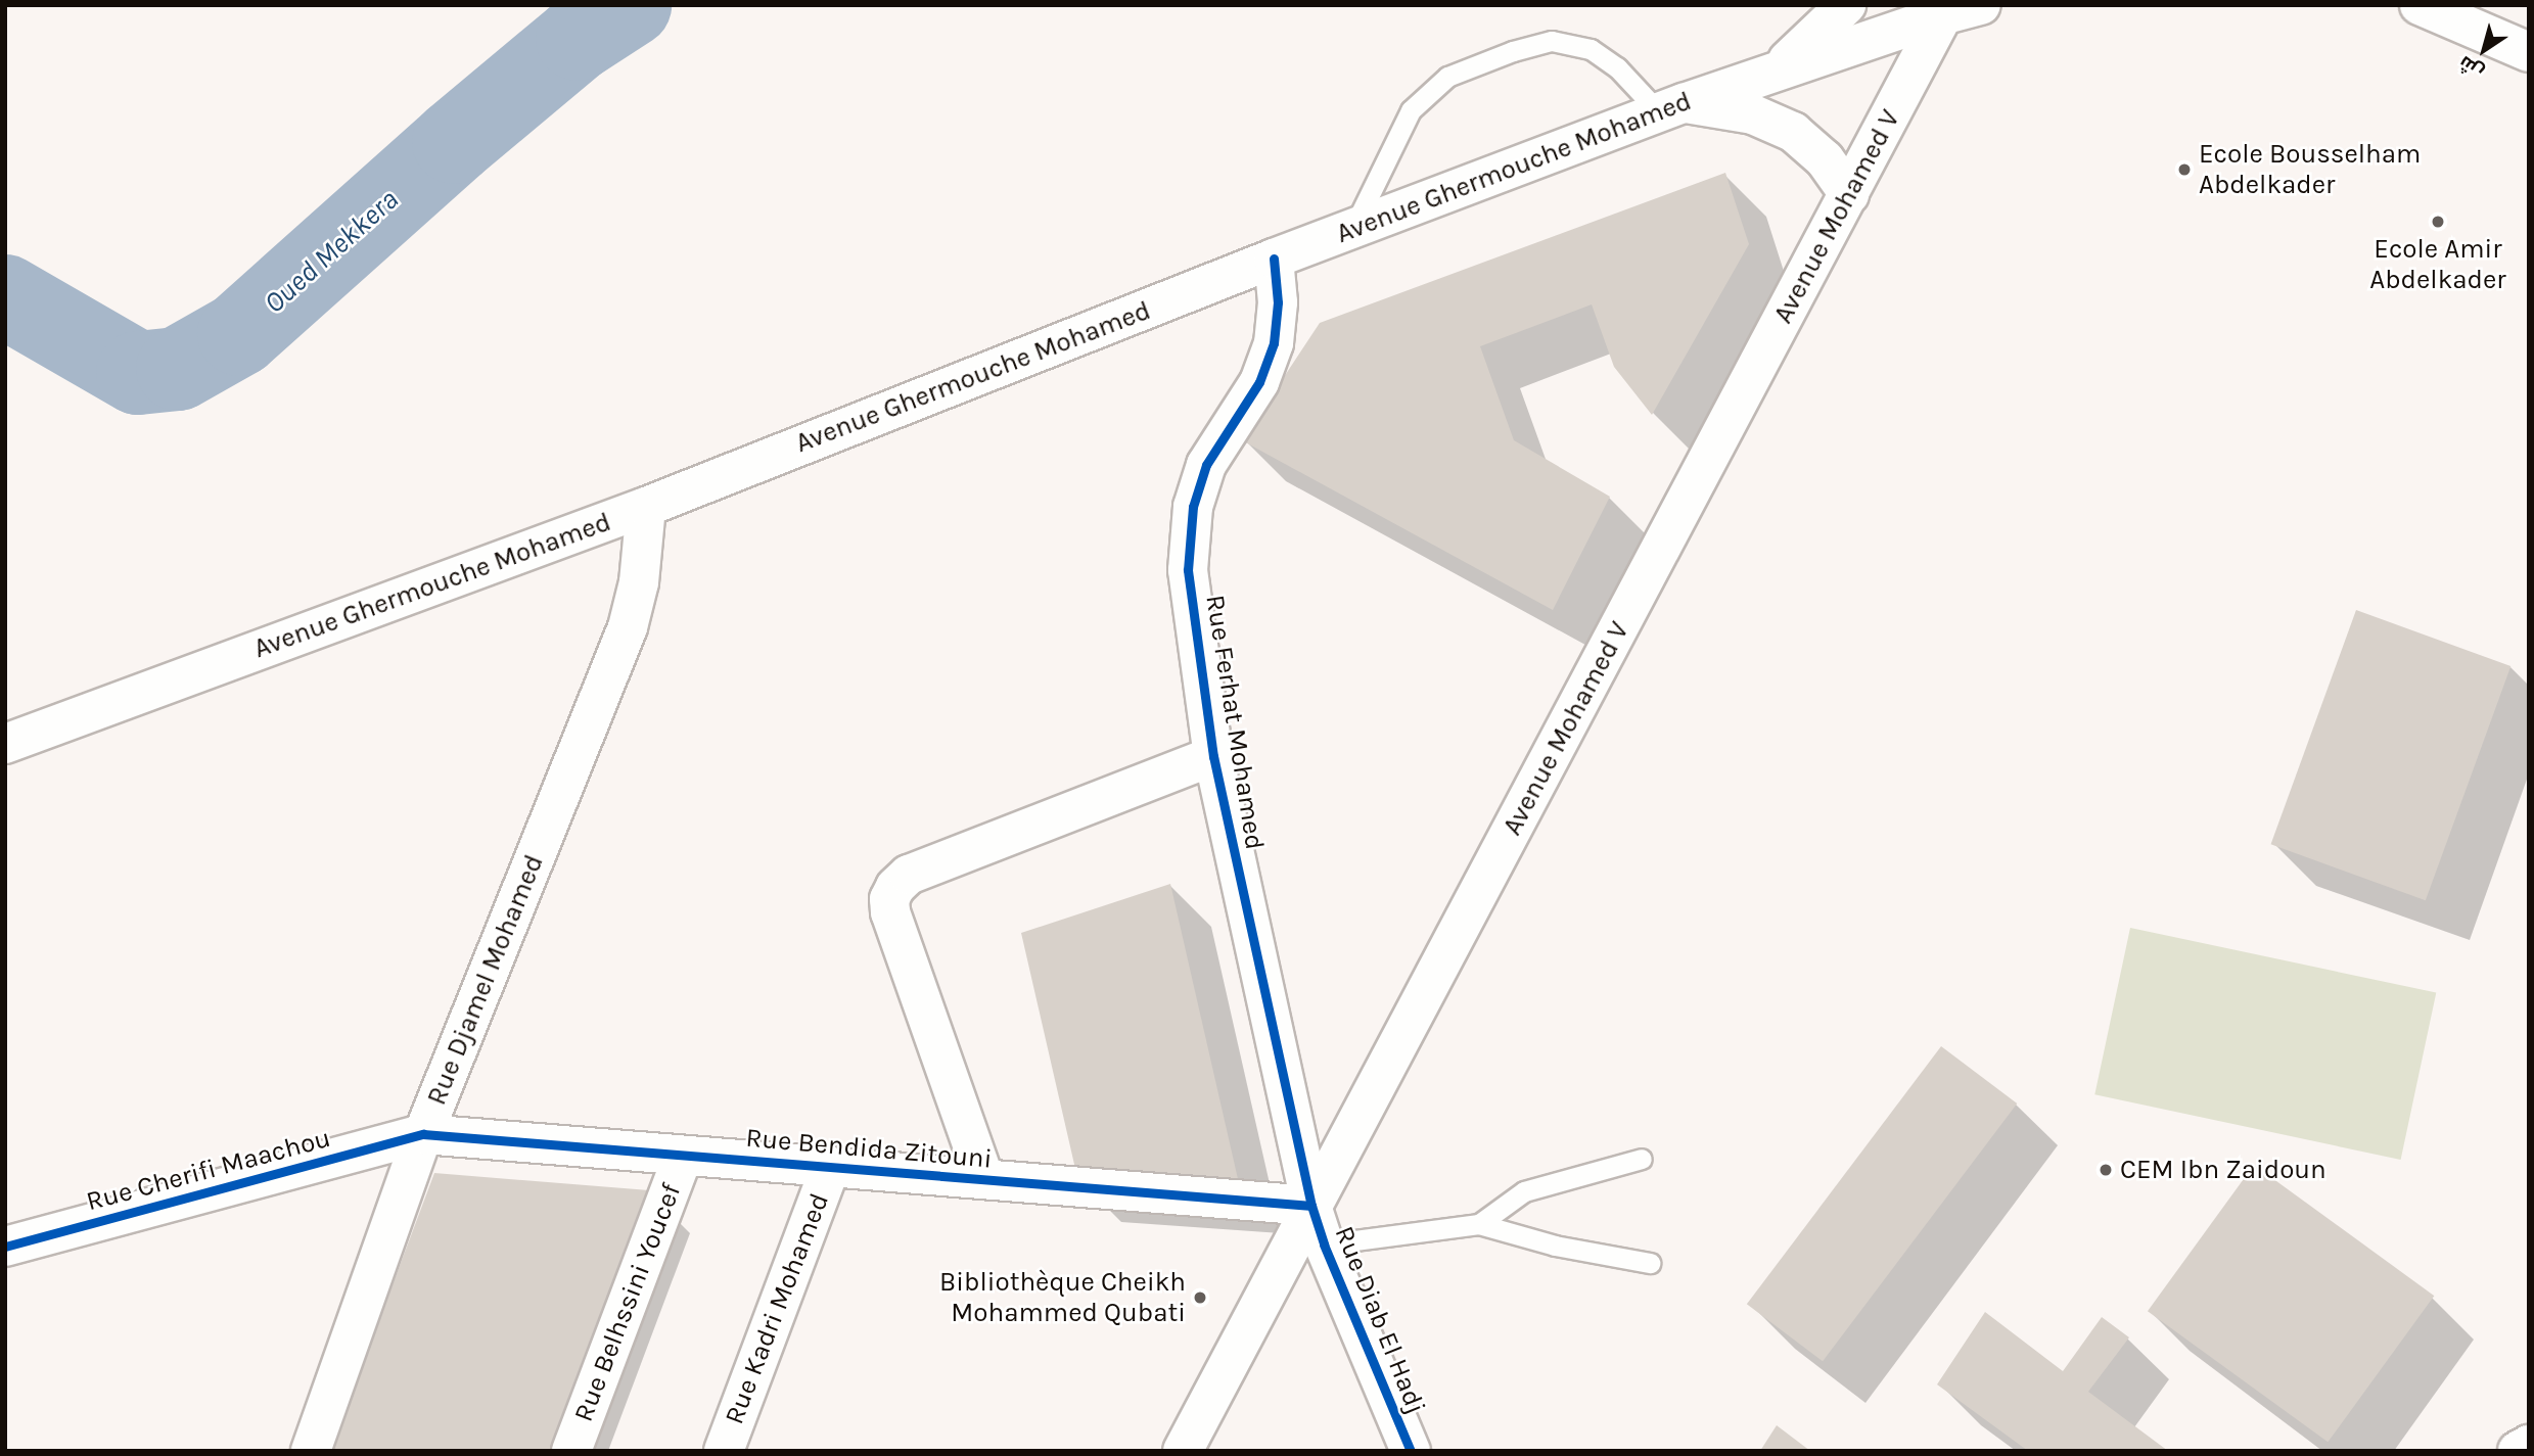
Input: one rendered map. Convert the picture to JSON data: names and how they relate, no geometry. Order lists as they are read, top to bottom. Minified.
{"streets":{"street":["Avenue Ghermouche Mohamed","Avenue Mohamed V","Rue Ferhat Mohamed","Rue Djamel Mohamed","Rue Bendida Zitouni","Rue Cherifi Maachou","Rue Belhssini Youcef","Rue Kadri Mohamed","Rue Diab El Hadj"]},"crossings":[["Avenue Ghermouche Mohamed","Avenue Mohamed V"],["Avenue Ghermouche Mohamed","Rue Ferhat Mohamed"],["Avenue Ghermouche Mohamed","Rue Djamel Mohamed"],["Avenue Mohamed V","Rue Ferhat Mohamed"],["Avenue Mohamed V","Rue Bendida Zitouni"],["Avenue Mohamed V","Rue Diab El Hadj"],["Rue Ferhat Mohamed","Rue Bendida Zitouni"],["Rue Ferhat Mohamed","Rue Diab El Hadj"],["Rue Djamel Mohamed","Rue Bendida Zitouni"],["Rue Djamel Mohamed","Rue Cherifi Maachou"],["Rue Bendida Zitouni","Rue Cherifi Maachou"],["Rue Bendida Zitouni","Rue Belhssini Youcef"],["Rue Bendida Zitouni","Rue Kadri Mohamed"],["Rue Bendida Zitouni","Rue Diab El Hadj"]],"water":["Oued Mekkera"],"places":["Ecole Bousselham Abdelkader","Ecole Amir Abdelkader","CEM Ibn Zaidoun","Bibliothèque Cheikh Mohammed Qubati"],"north":"bottom left"}
